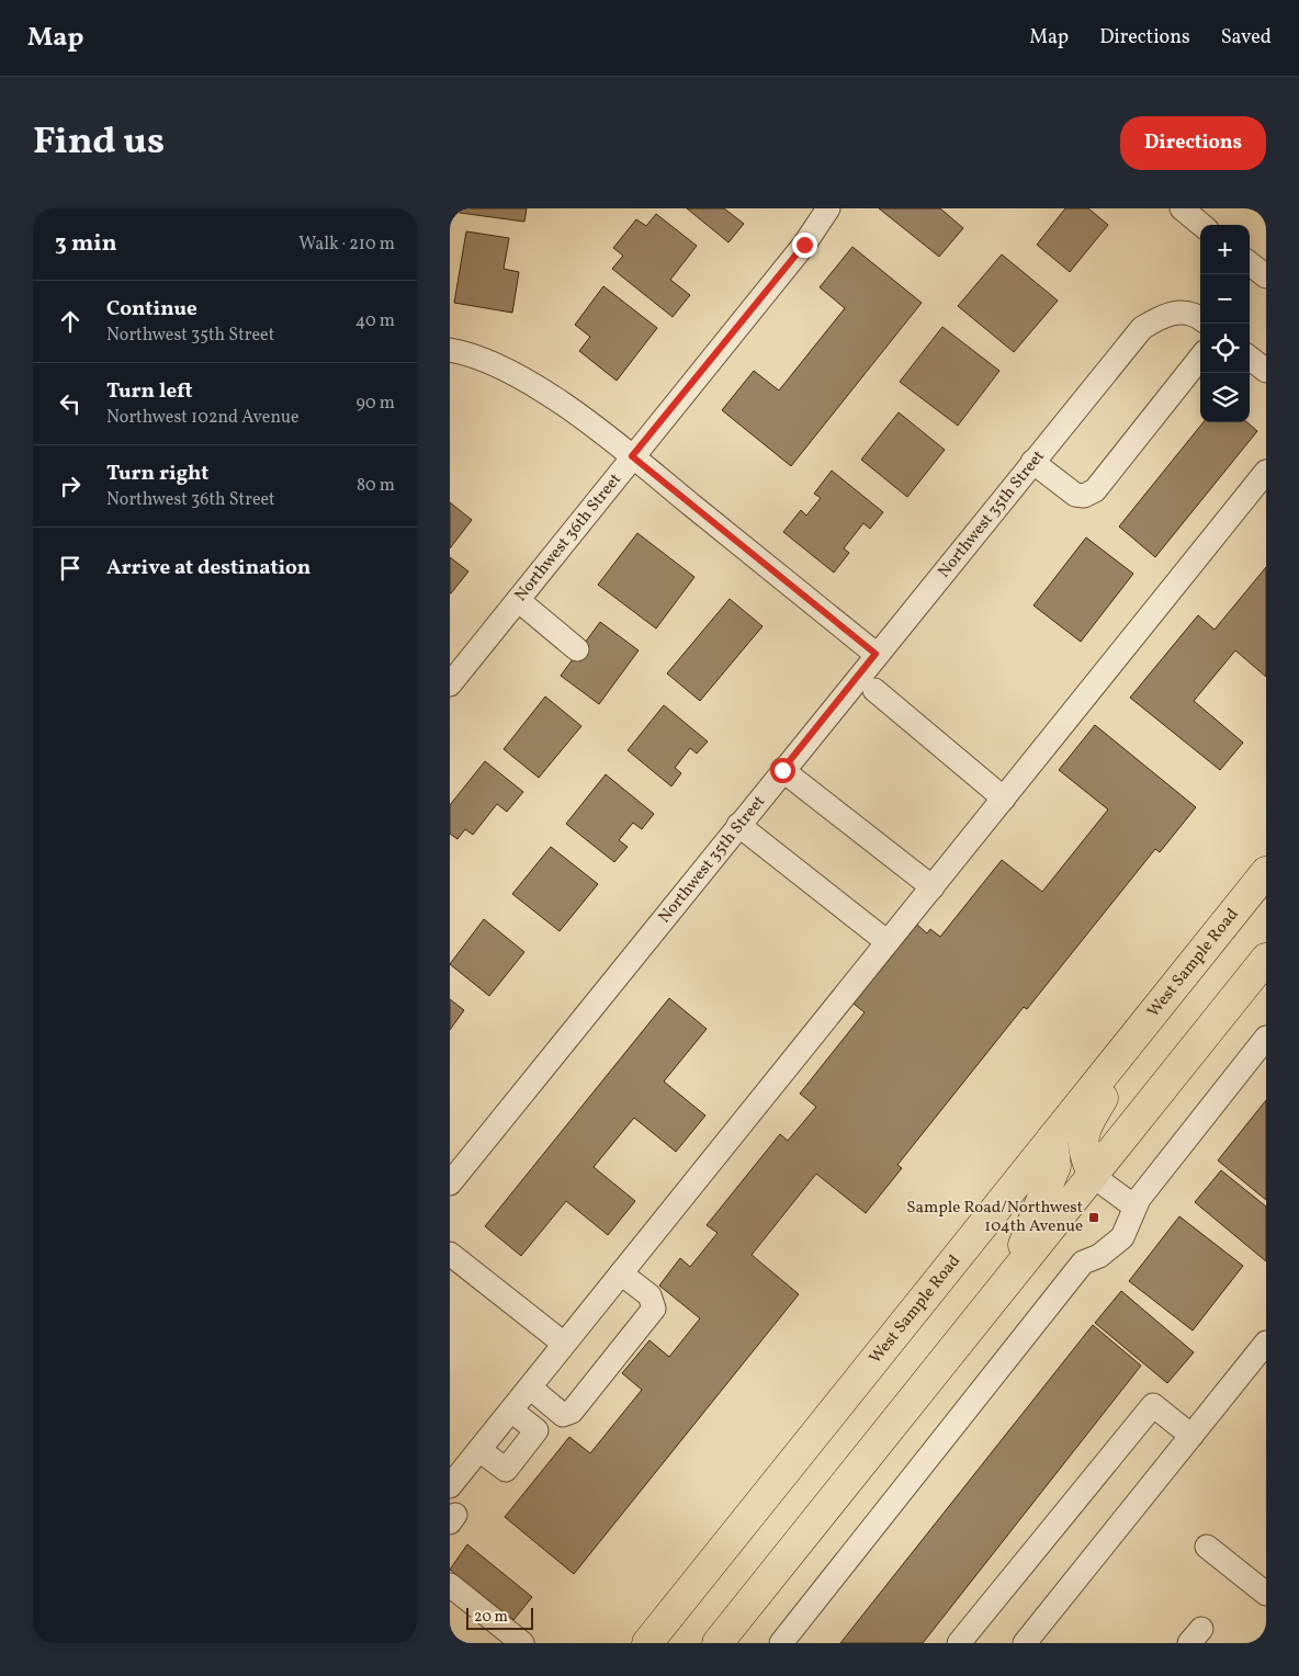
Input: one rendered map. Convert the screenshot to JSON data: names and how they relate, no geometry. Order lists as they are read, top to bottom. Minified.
{"streets":{"main road":["West Sample Road"],"street":["Northwest 35th Street","Northwest 36th Street"]},"places":{"transit":["Sample Road/Northwest 104th Avenue"]},"scale_bar":"20 m","page":{"header":"Map","nav":["Map","Directions","Saved"],"title":"Find us","buttons":"Directions","heading":["3 min","Walk · 210 m"],"map_buttons":["+","−"],"list":[["Continue","Northwest 35th Street","40 m"],["Turn left","Northwest 102nd Avenue","90 m"],["Turn right","Northwest 36th Street","80 m"],"Arrive at destination"],"scale":"20 m"}}
